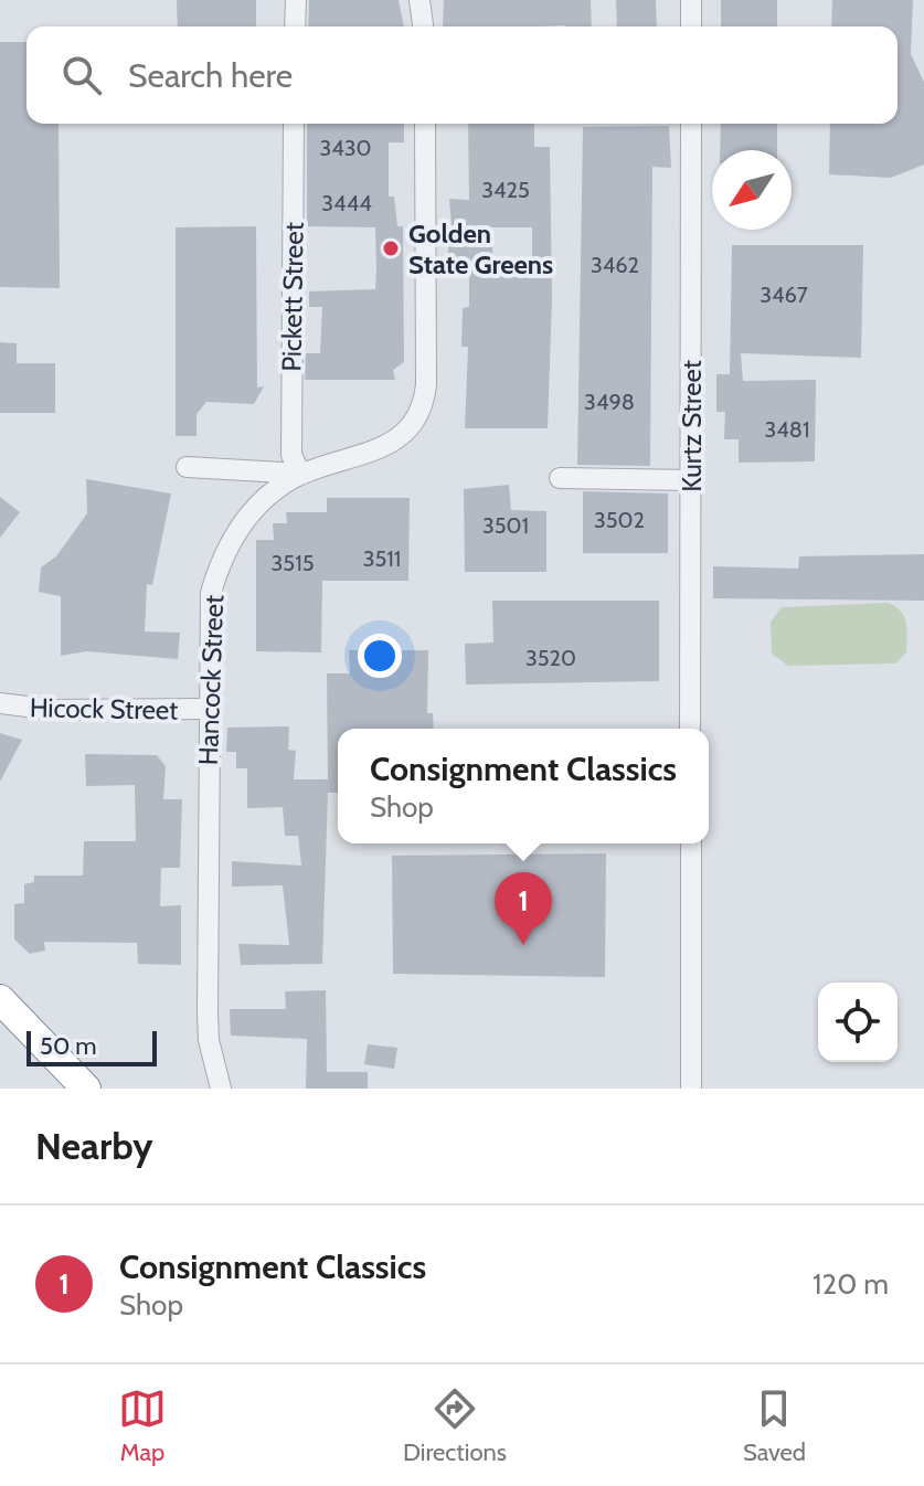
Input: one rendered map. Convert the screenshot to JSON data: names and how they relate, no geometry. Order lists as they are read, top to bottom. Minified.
{"streets":{"street":["Pickett Street","Kurtz Street","Hancock Street","Hicock Street"]},"crossings":[["Pickett Street","Hancock Street"],["Hancock Street","Hicock Street"]],"places":["Golden State Greens"],"house_numbers":["3430","3425","3444","3462","3467","3498","3481","3502","3501","3511","3515","3520"],"scale_bar":"50 m","north":"bottom left","page":{"search":"Search here","popup":["Consignment Classics","Shop"],"pins":"1","scale":"50 m","heading":"Nearby","list":[{"mark":"1","name":"Consignment Classics","note":"Shop","value":"120 m"}],"nav":["Map","Directions","Saved"]}}
